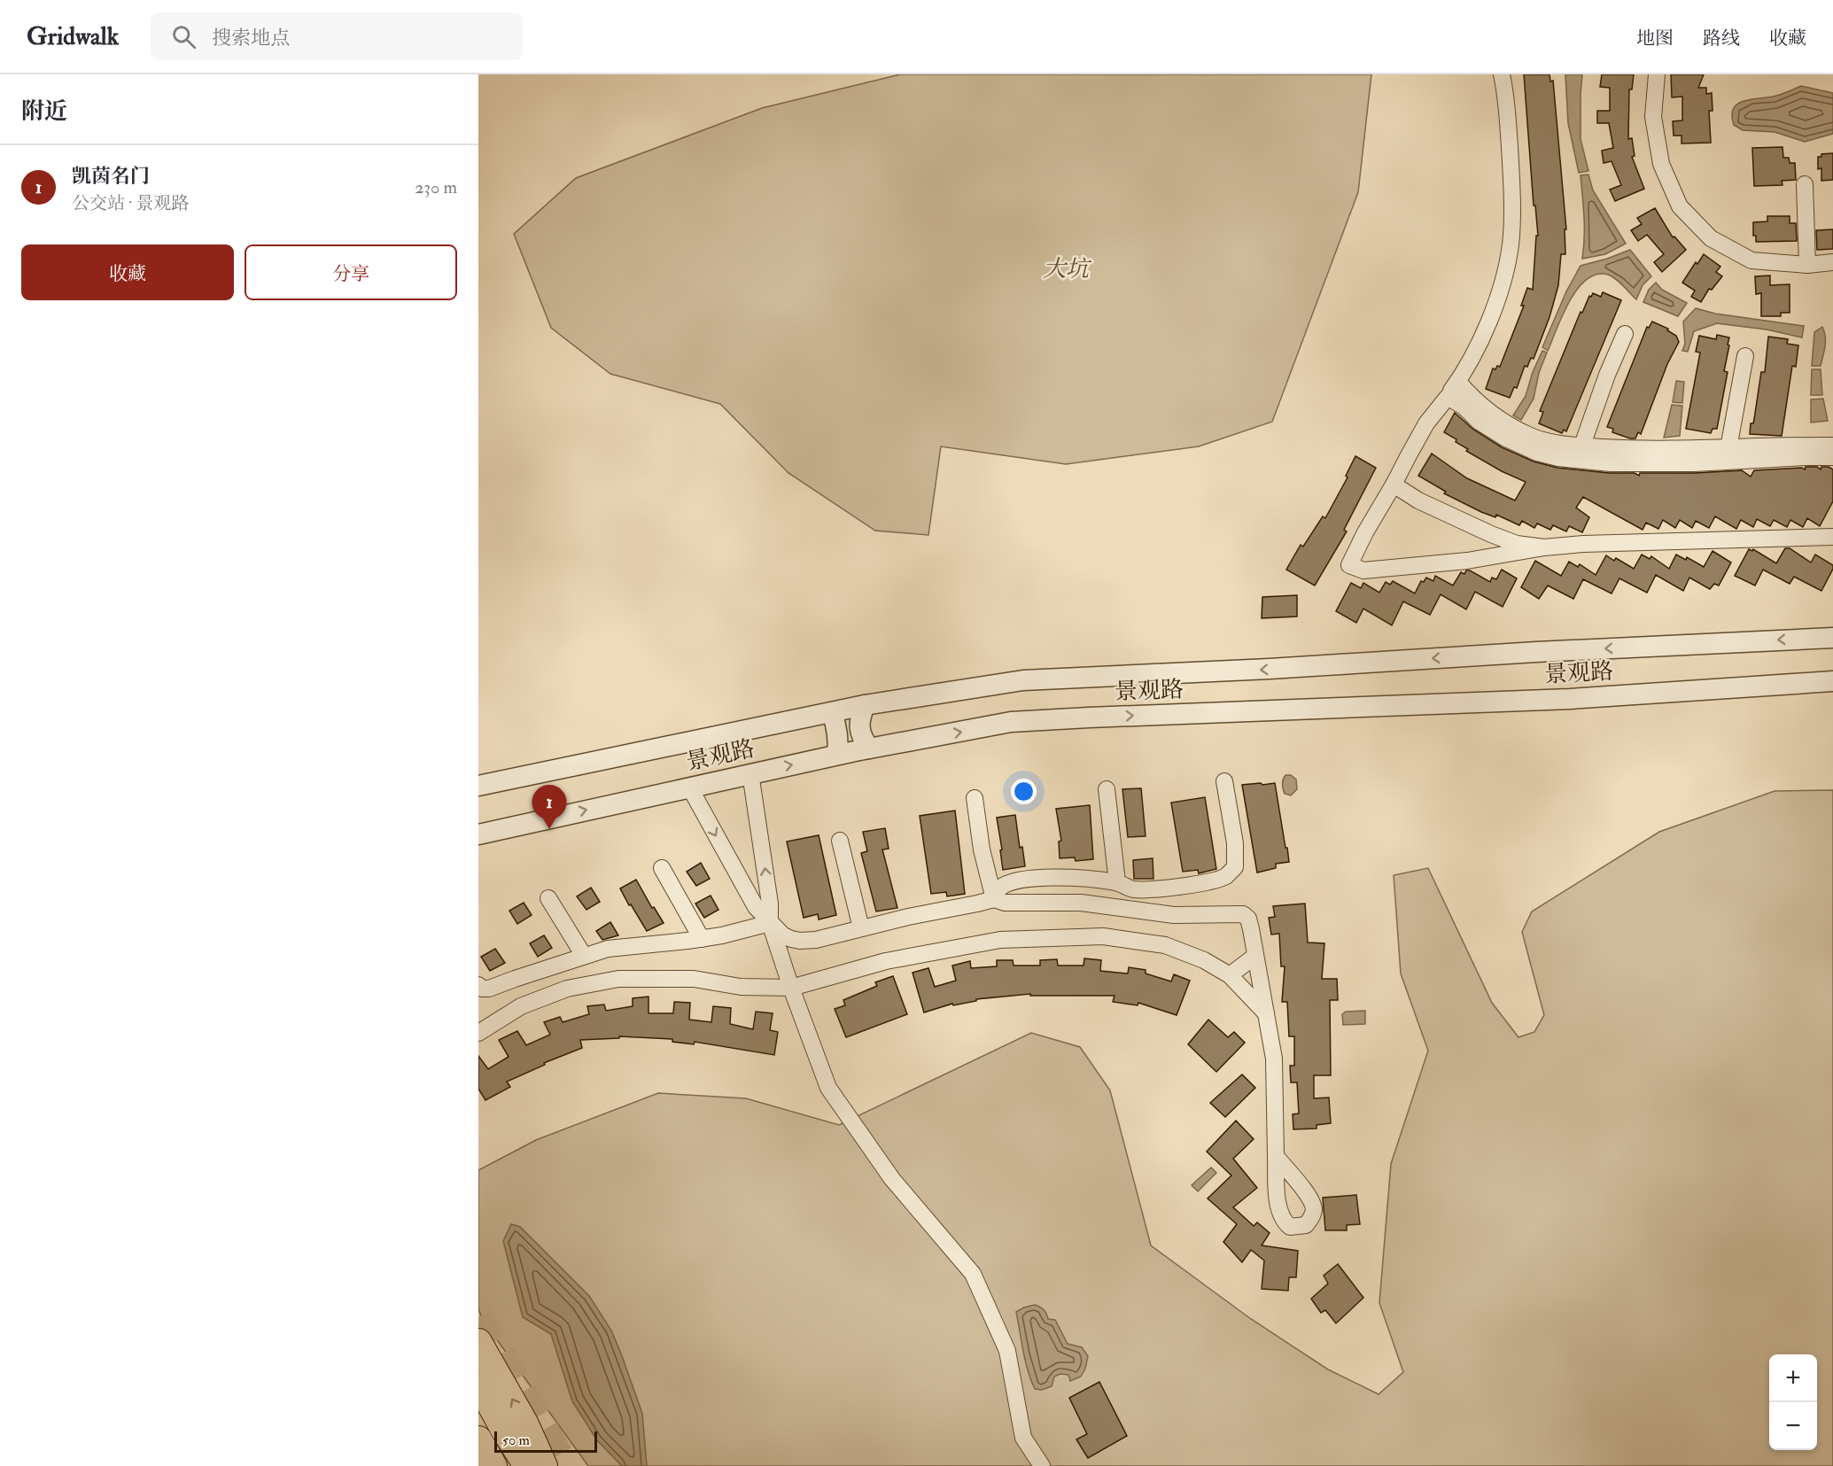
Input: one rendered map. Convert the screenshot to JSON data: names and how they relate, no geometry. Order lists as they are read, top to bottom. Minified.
{"streets":{"street":["景观路"]},"parks":["大坑"],"scale_bar":"50 m","page":{"header":"Gridwalk","search":"搜索地点","nav":["地图","路线","收藏"],"heading":"附近","list":[{"mark":"1","name":"凯茵名门","note":"公交站 · 景观路","value":"230 m"}],"buttons":["收藏","分享"],"pins":"1","map_buttons":["+","−"],"scale":"50 m"}}
